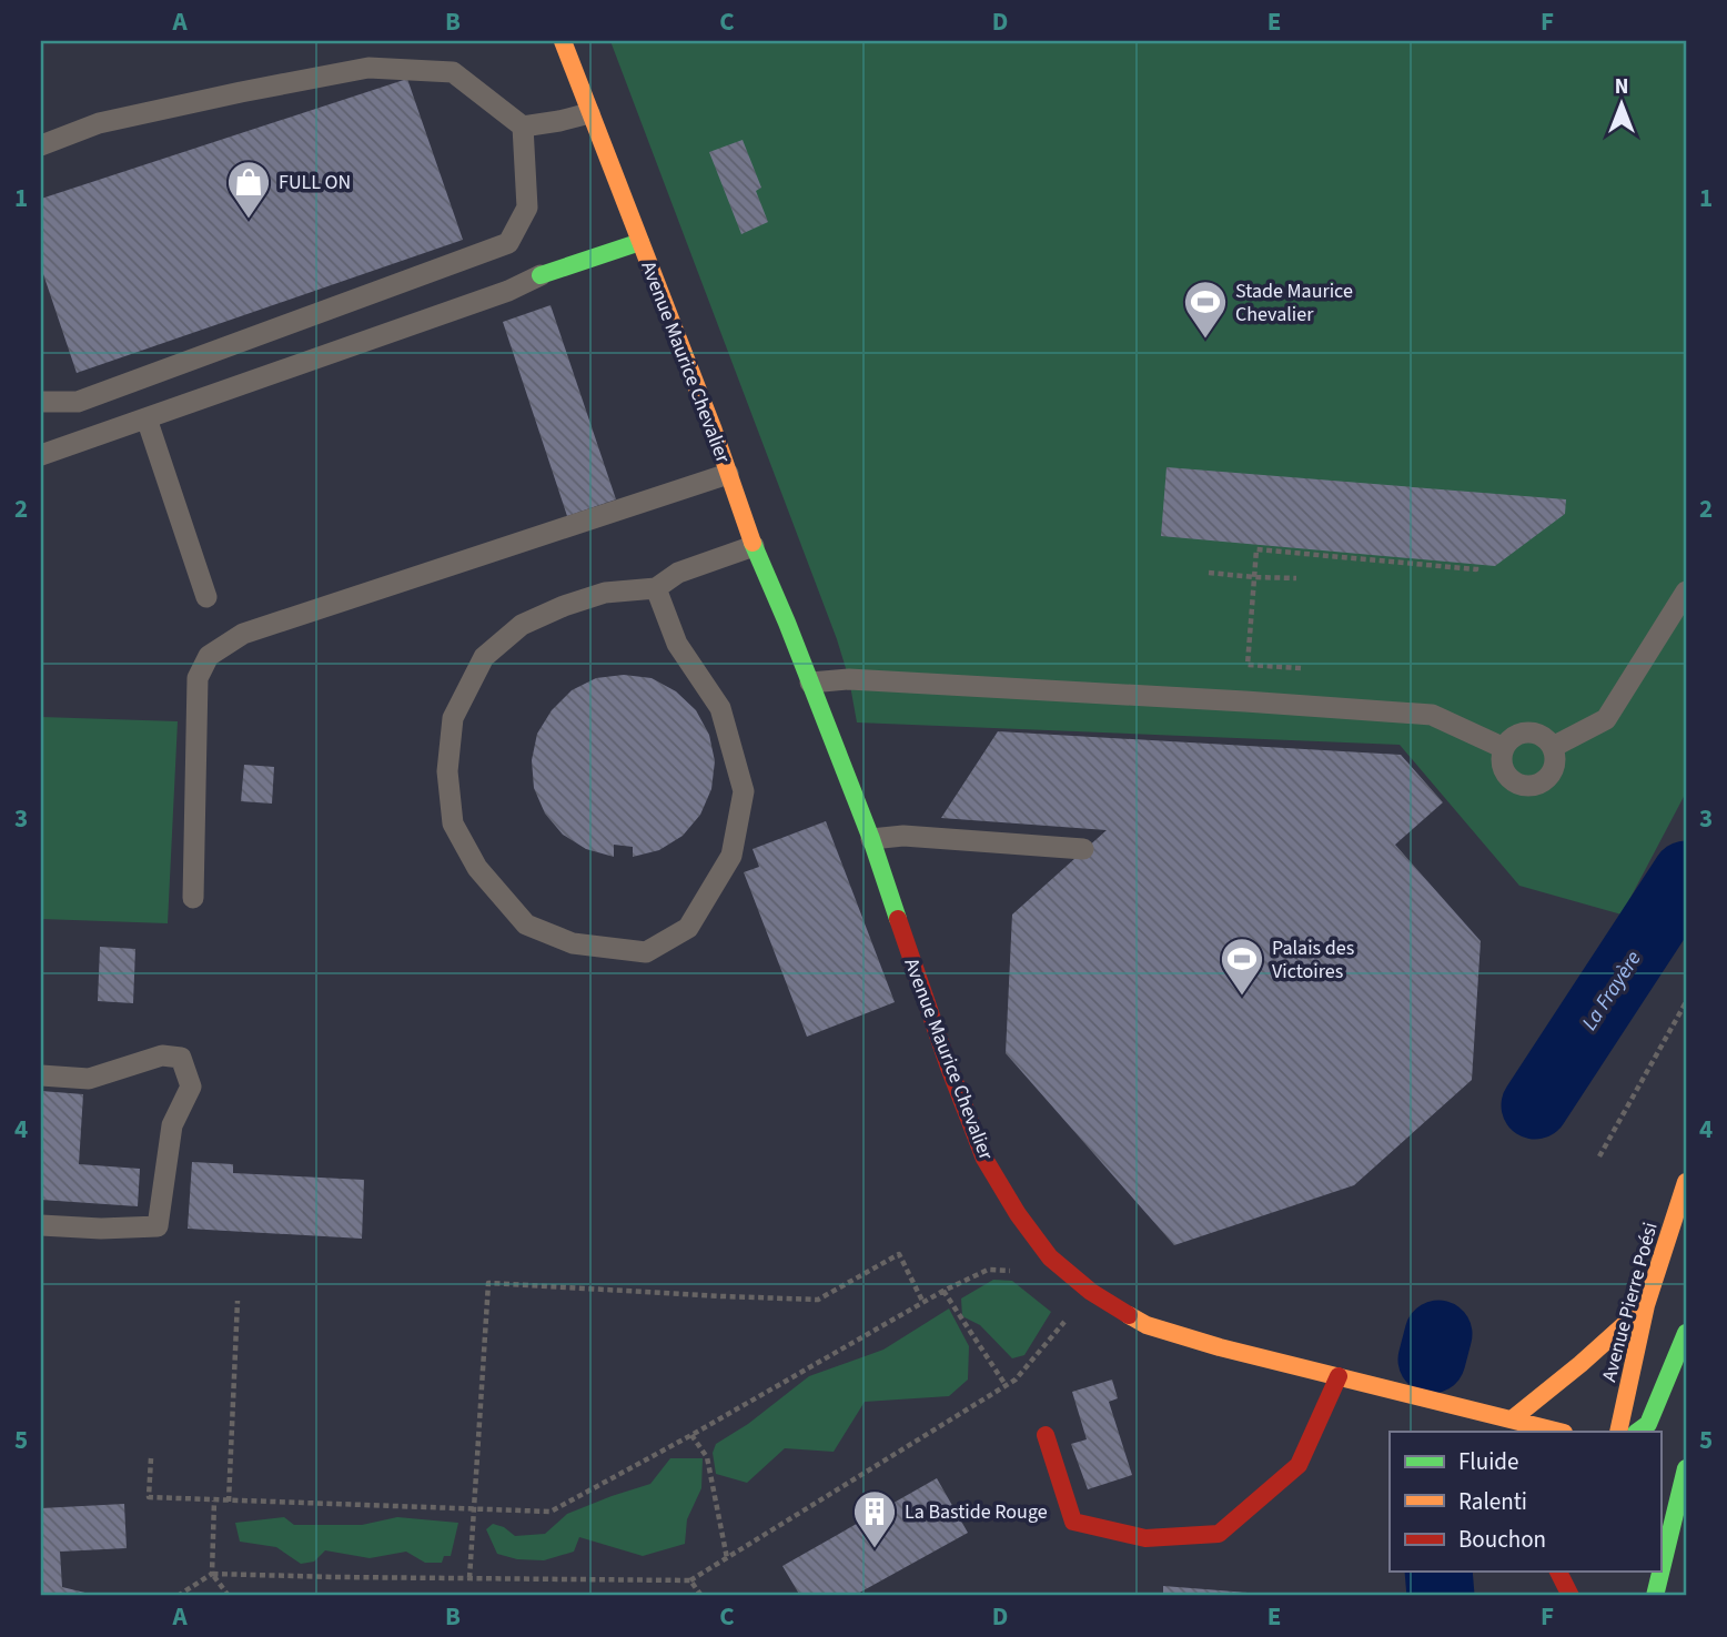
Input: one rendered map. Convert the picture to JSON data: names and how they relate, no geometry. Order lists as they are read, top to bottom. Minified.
{"streets":{"street":["Avenue Maurice Chevalier","Avenue Pierre Poési"]},"water":["La Frayère"],"places":{"shop":["FULL ON"],"sports":["Stade Maurice Chevalier","Palais des Victoires"],"building":["La Bastide Rouge"]},"legend":["Fluide","Ralenti","Bouchon"],"north":"top","grid":{"columns":["A","B","C","D","E","F"],"rows":["1","2","3","4","5"]}}
